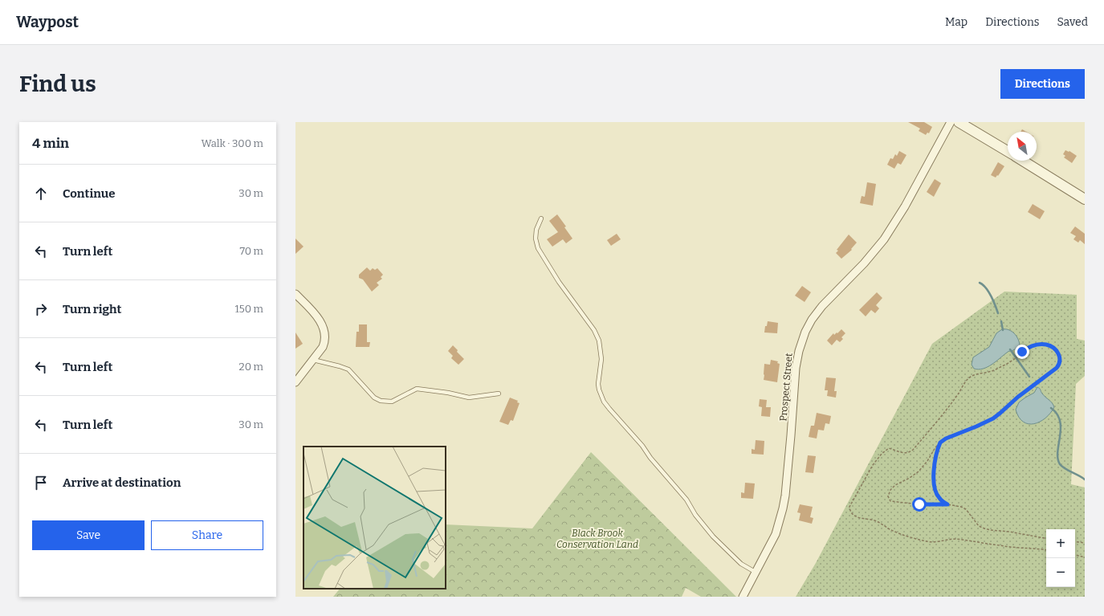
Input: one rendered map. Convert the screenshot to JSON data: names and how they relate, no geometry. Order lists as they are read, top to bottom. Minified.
{"streets":{"street":["Prospect Street"]},"parks":["Black Brook Conservation Land"],"north":"top left","page":{"header":"Waypost","nav":["Map","Directions","Saved"],"buttons":["Directions",["Save","Share"]],"title":"Find us","heading":["4 min","Walk · 300 m"],"list":[["Continue","30 m"],["Turn left","70 m"],["Turn right","150 m"],["Turn left","20 m"],["Turn left","30 m"],"Arrive at destination"],"map_buttons":["+","−"]}}
